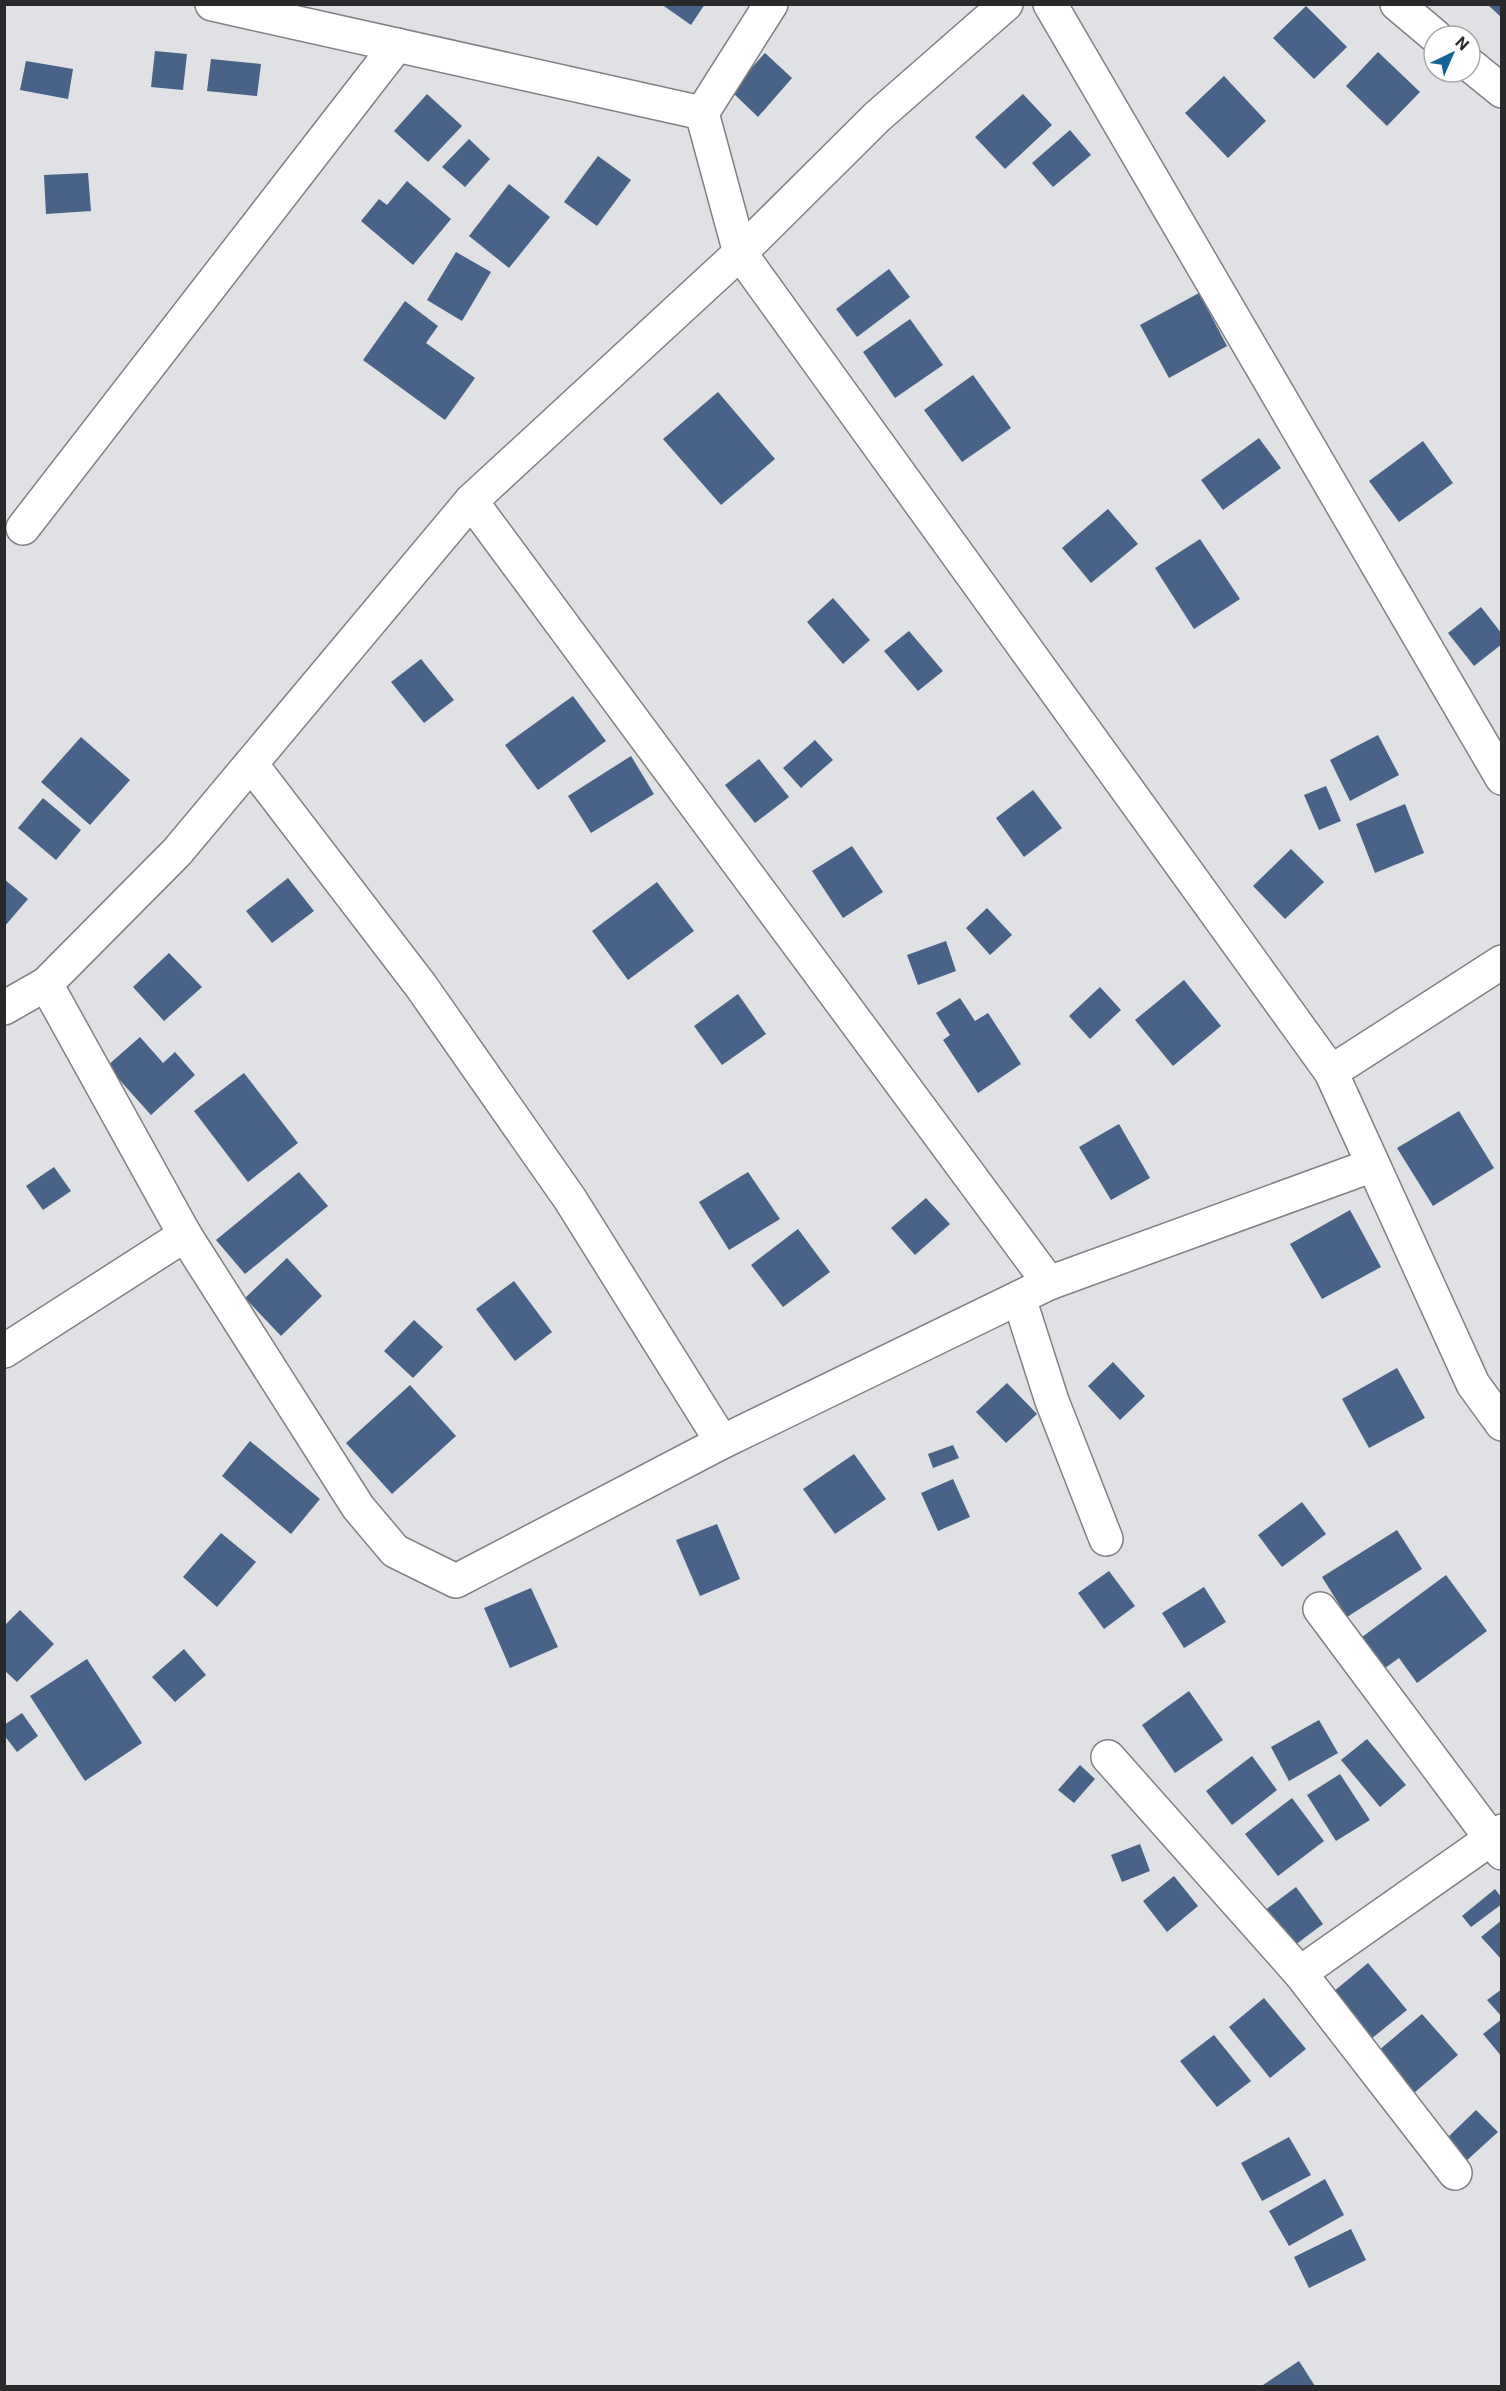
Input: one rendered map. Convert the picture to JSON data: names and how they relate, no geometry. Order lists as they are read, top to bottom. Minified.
{"north":"top right"}
